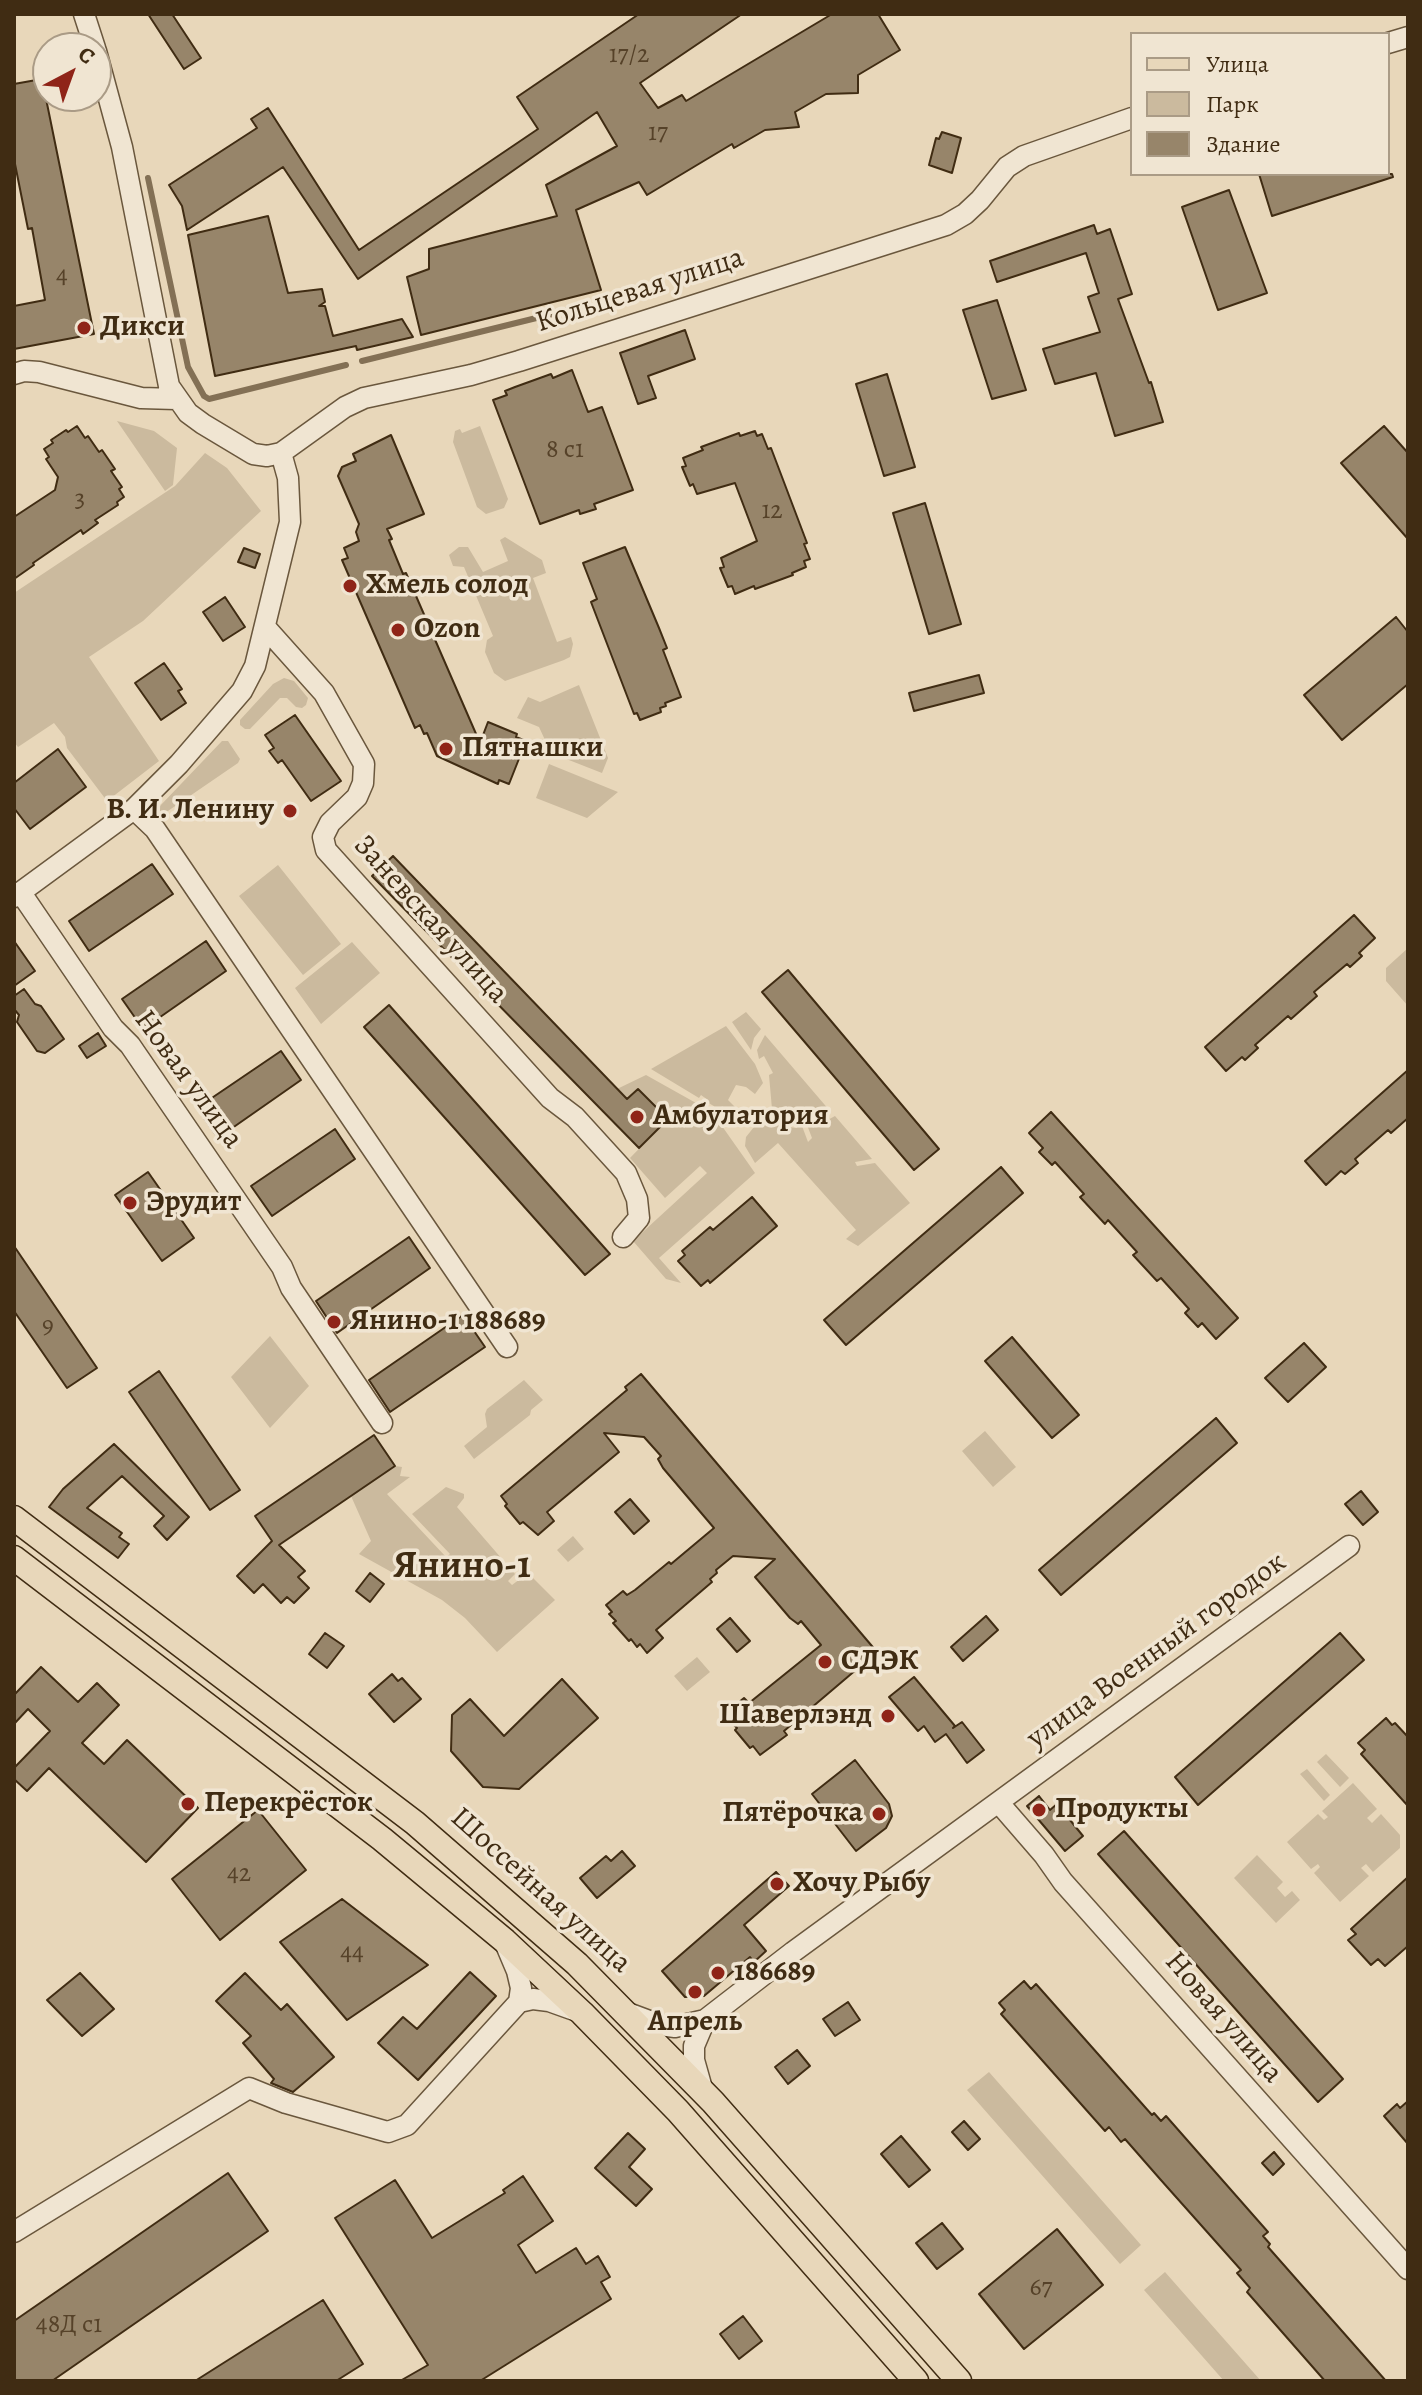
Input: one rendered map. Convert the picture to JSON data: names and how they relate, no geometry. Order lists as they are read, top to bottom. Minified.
{"streets":{"main road":["Шоссейная улица"],"street":["Кольцевая улица","Заневская улица","Новая улица","улица Военный городок"]},"crossings":[["Кольцевая улица","Новая улица"],["Заневская улица","Новая улица"],["Новая улица","улица Военный городок"]],"districts":["Янино-1"],"places":["Дикси","Хмель солод","Ozon","Пятнашки","В. И. Ленину","Амбулатория","Эрудит","Янино-1 188689","СДЭК","Шаверлэнд","Перекрёсток","Продукты","Пятёрочка","Хочу Рыбу","186689","Апрель"],"house_numbers":["17/2","17","4","8 с1","3","12","9","42","44","67","48Д с1"],"legend":["Улица","Парк","Здание"],"north":"top right"}
